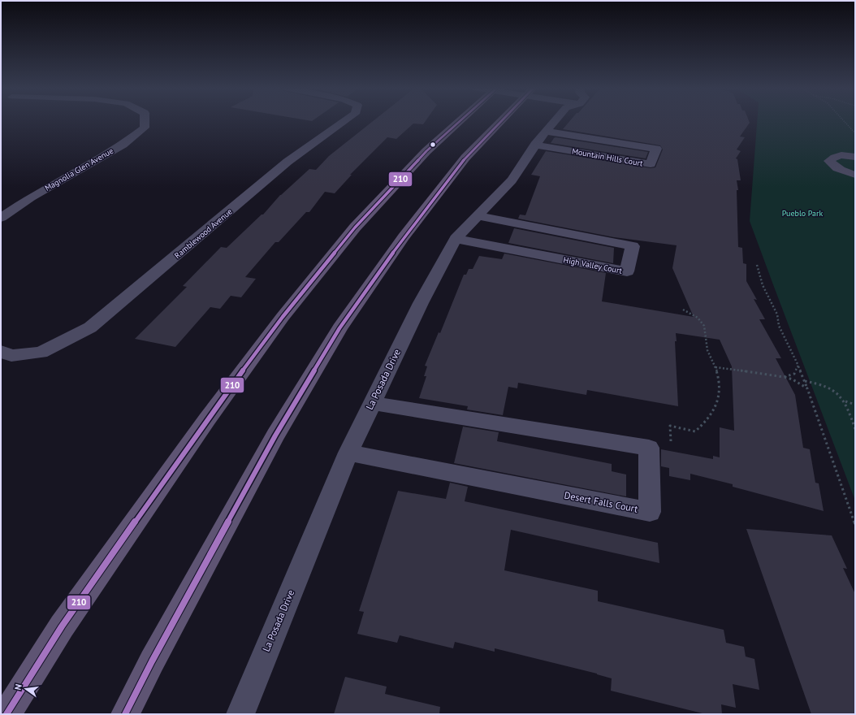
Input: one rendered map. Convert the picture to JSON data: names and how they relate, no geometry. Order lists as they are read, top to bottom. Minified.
{"streets":{"street":["Mountain Hills Court","Magnolia Glen Avenue","Ramblewood Avenue","High Valley Court","La Posada Drive","Desert Falls Court"]},"crossings":[["Mountain Hills Court","La Posada Drive"],["High Valley Court","La Posada Drive"],["La Posada Drive","Desert Falls Court"]],"parks":["Pueblo Park"],"lines":["transit line 210"],"north":"left"}
